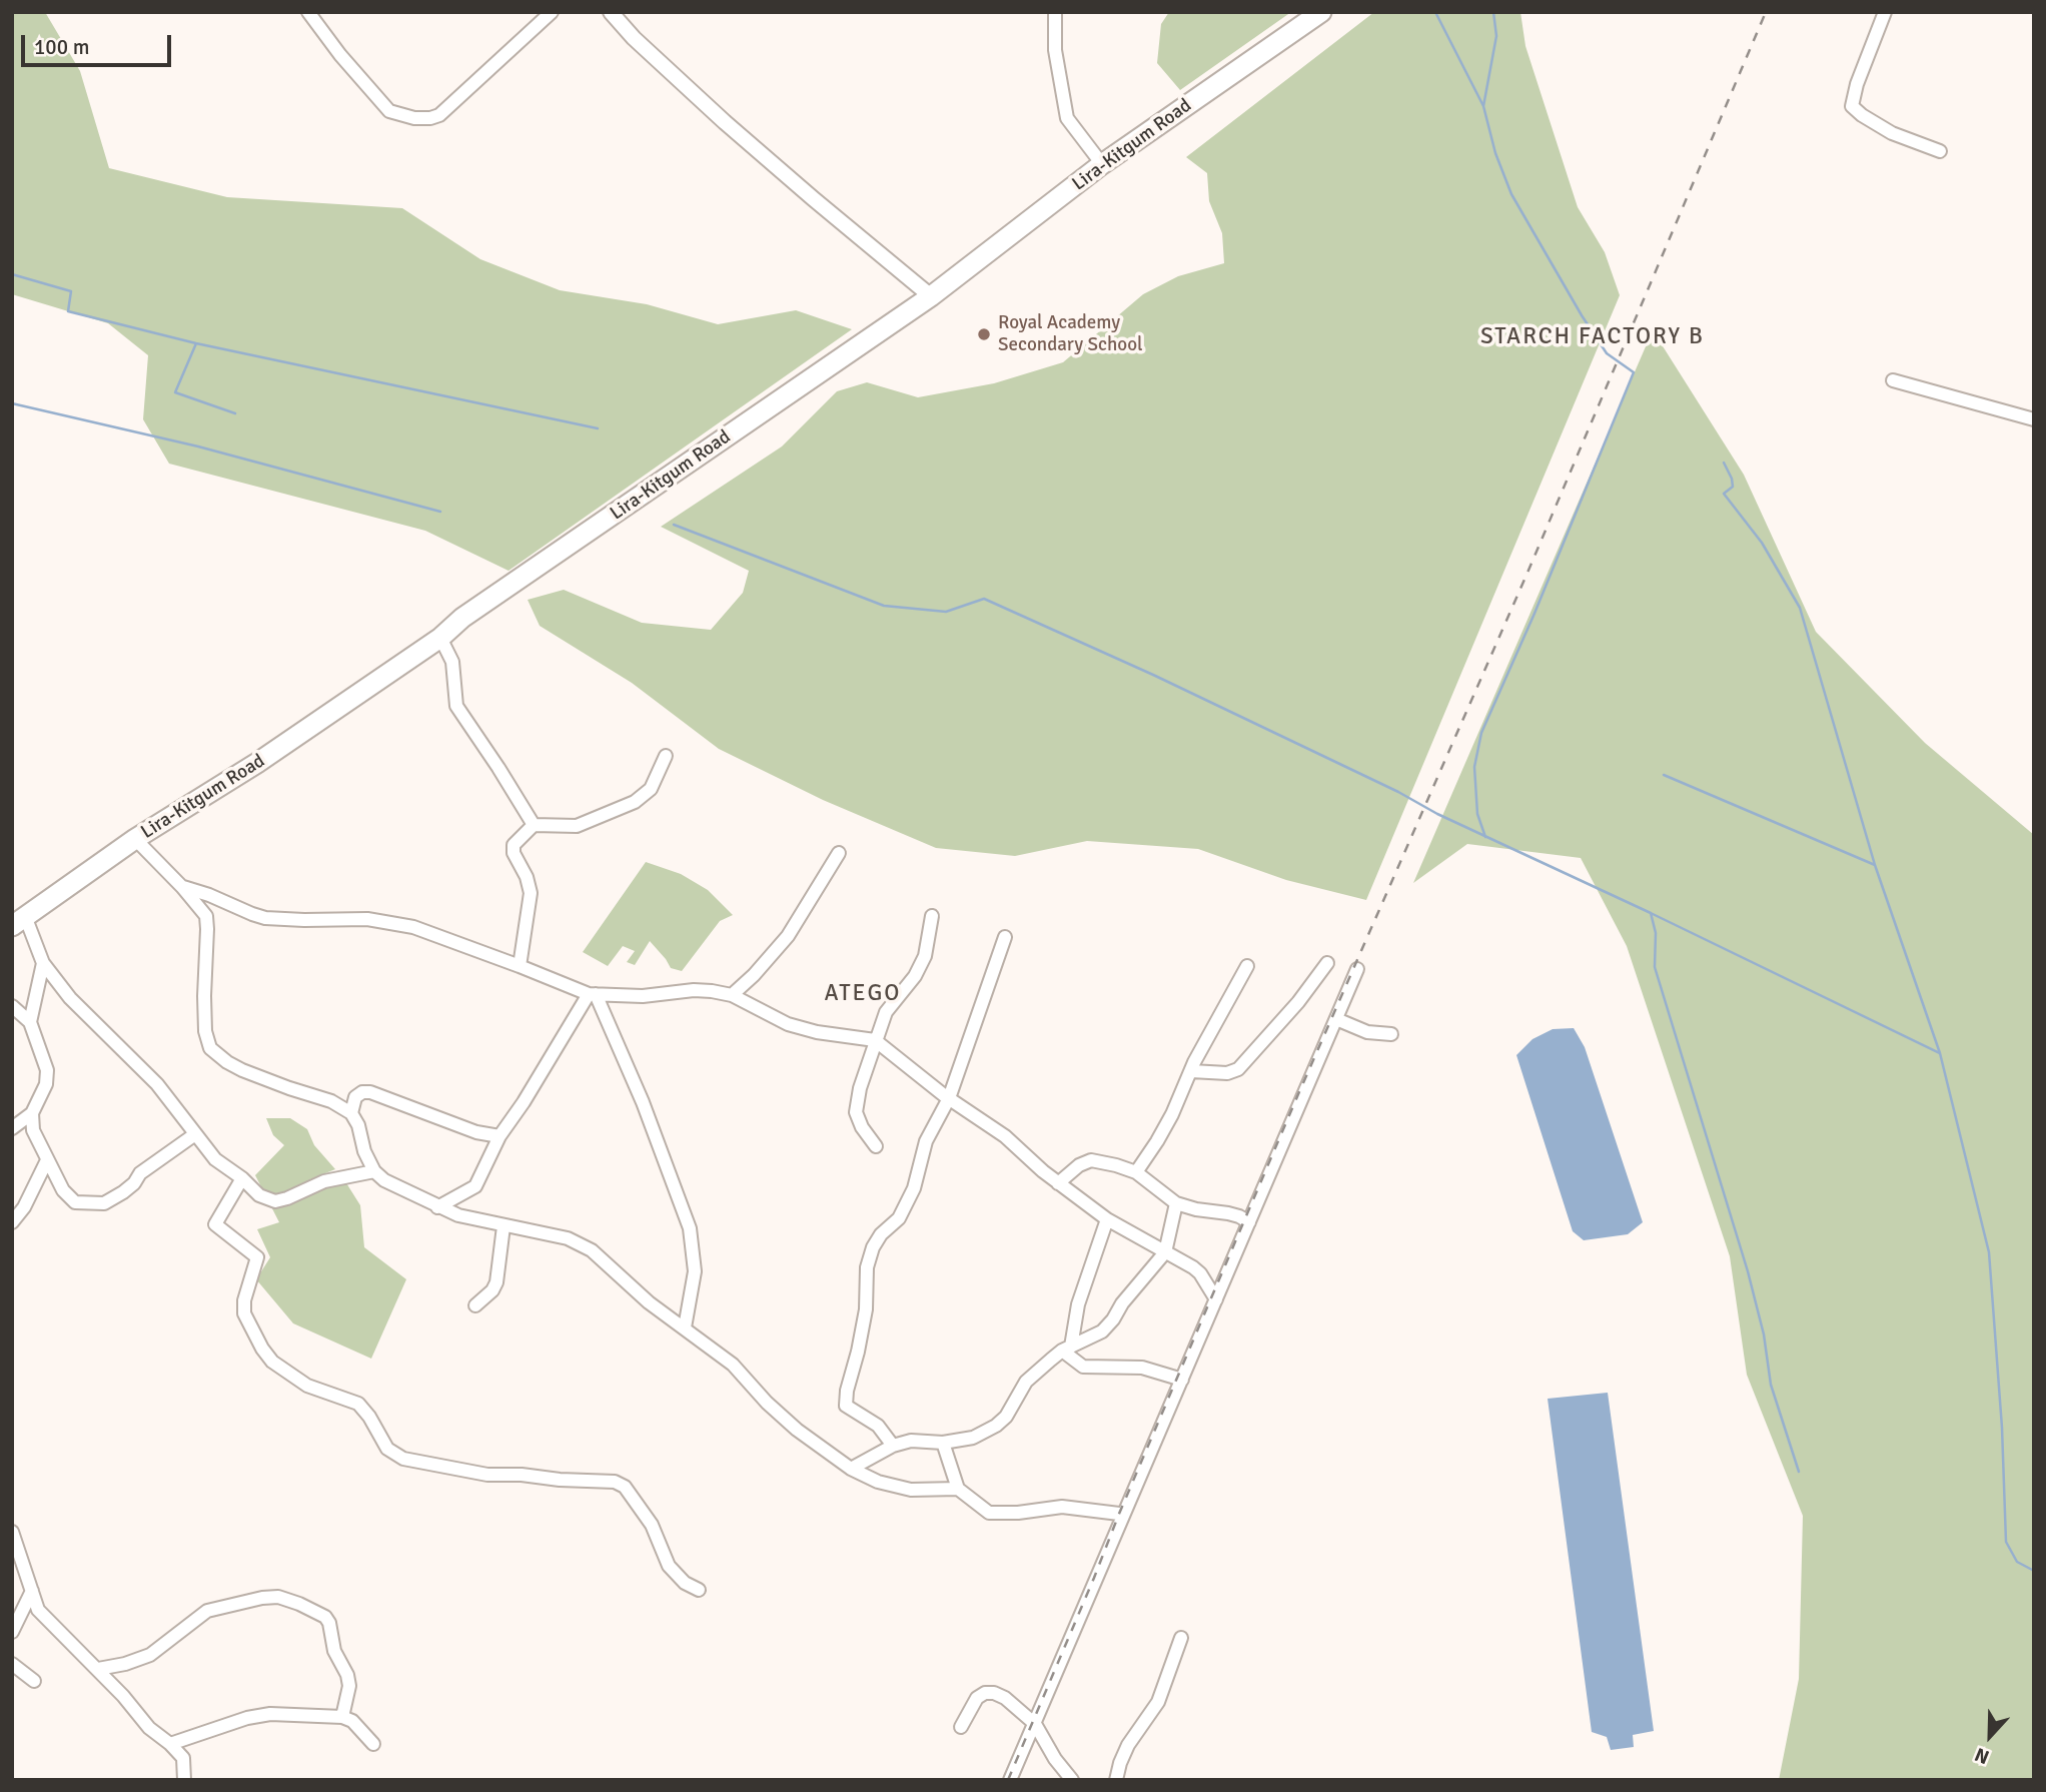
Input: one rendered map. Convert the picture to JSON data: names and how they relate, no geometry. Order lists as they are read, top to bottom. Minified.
{"streets":{"main road":["Lira-Kitgum Road"]},"districts":["STARCH FACTORY B","ATEGO"],"places":["Royal Academy Secondary School"],"scale_bar":"100 m","north":"bottom"}
